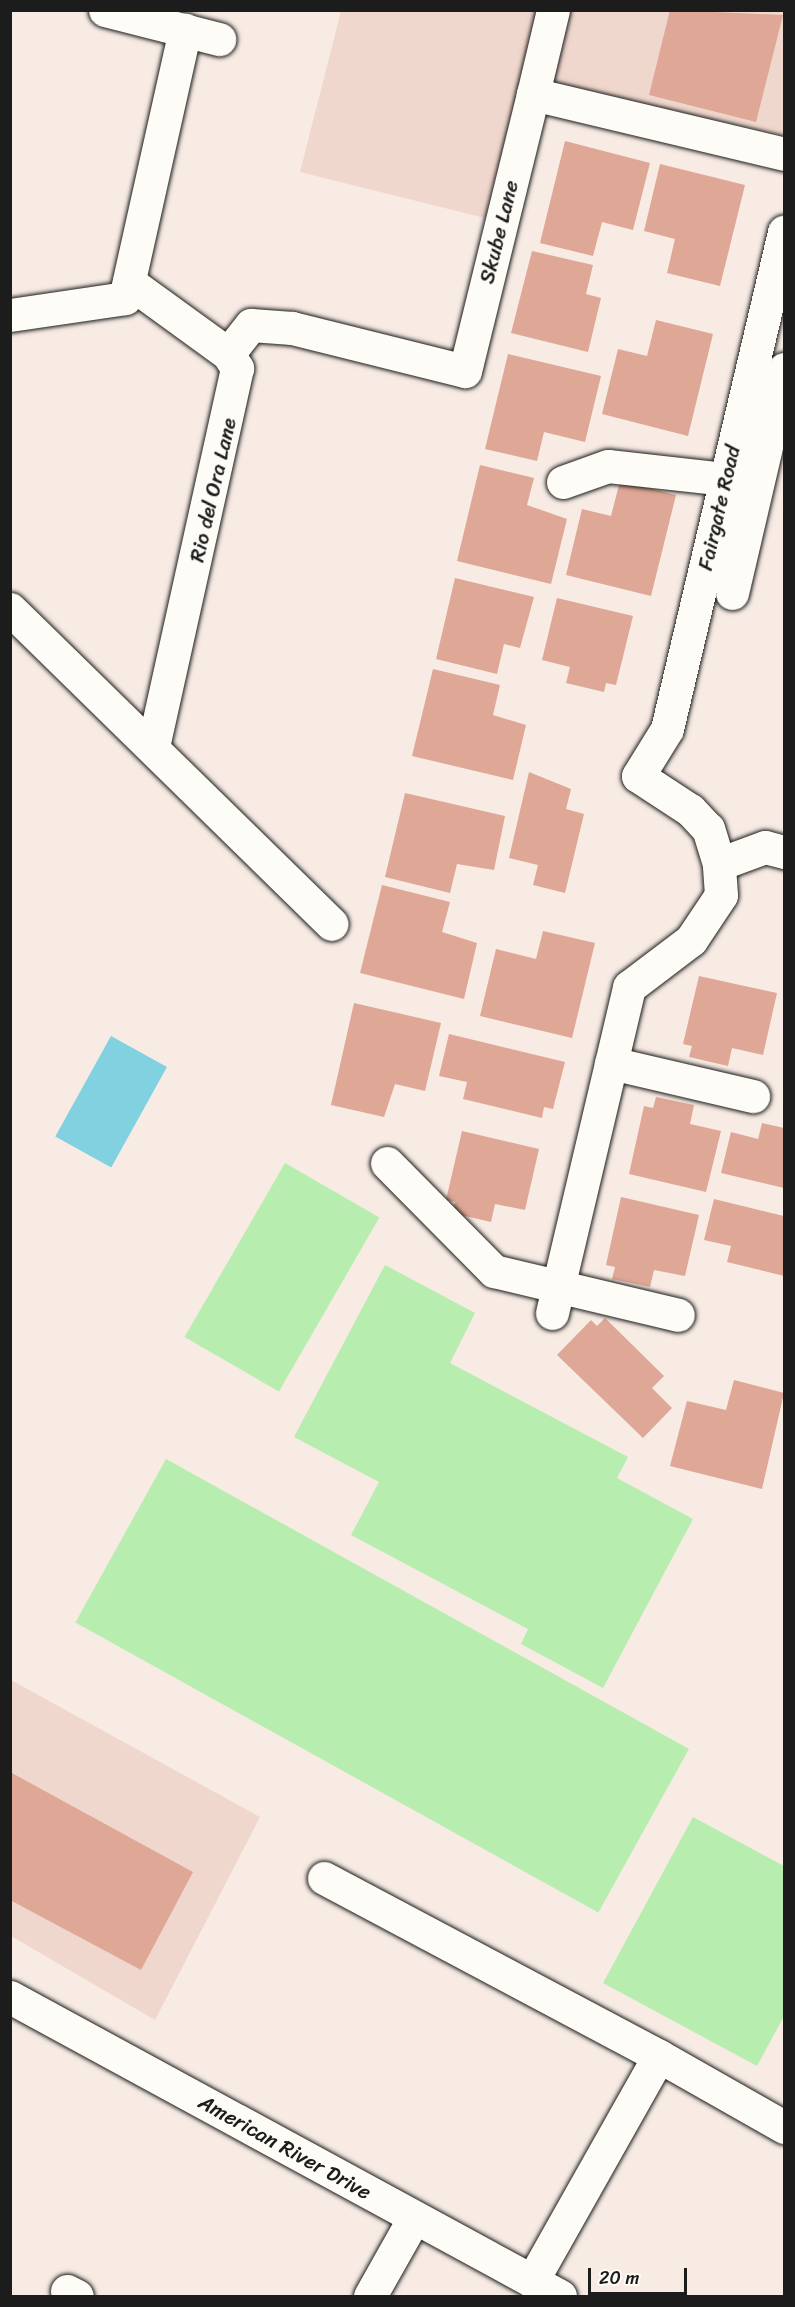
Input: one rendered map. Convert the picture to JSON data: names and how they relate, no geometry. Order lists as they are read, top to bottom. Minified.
{"streets":{"street":["Skube Lane","Rio del Ora Lane","Fairgate Road","American River Drive"]},"crossings":[["Skube Lane","Rio del Ora Lane"]],"scale_bar":"20 m"}
